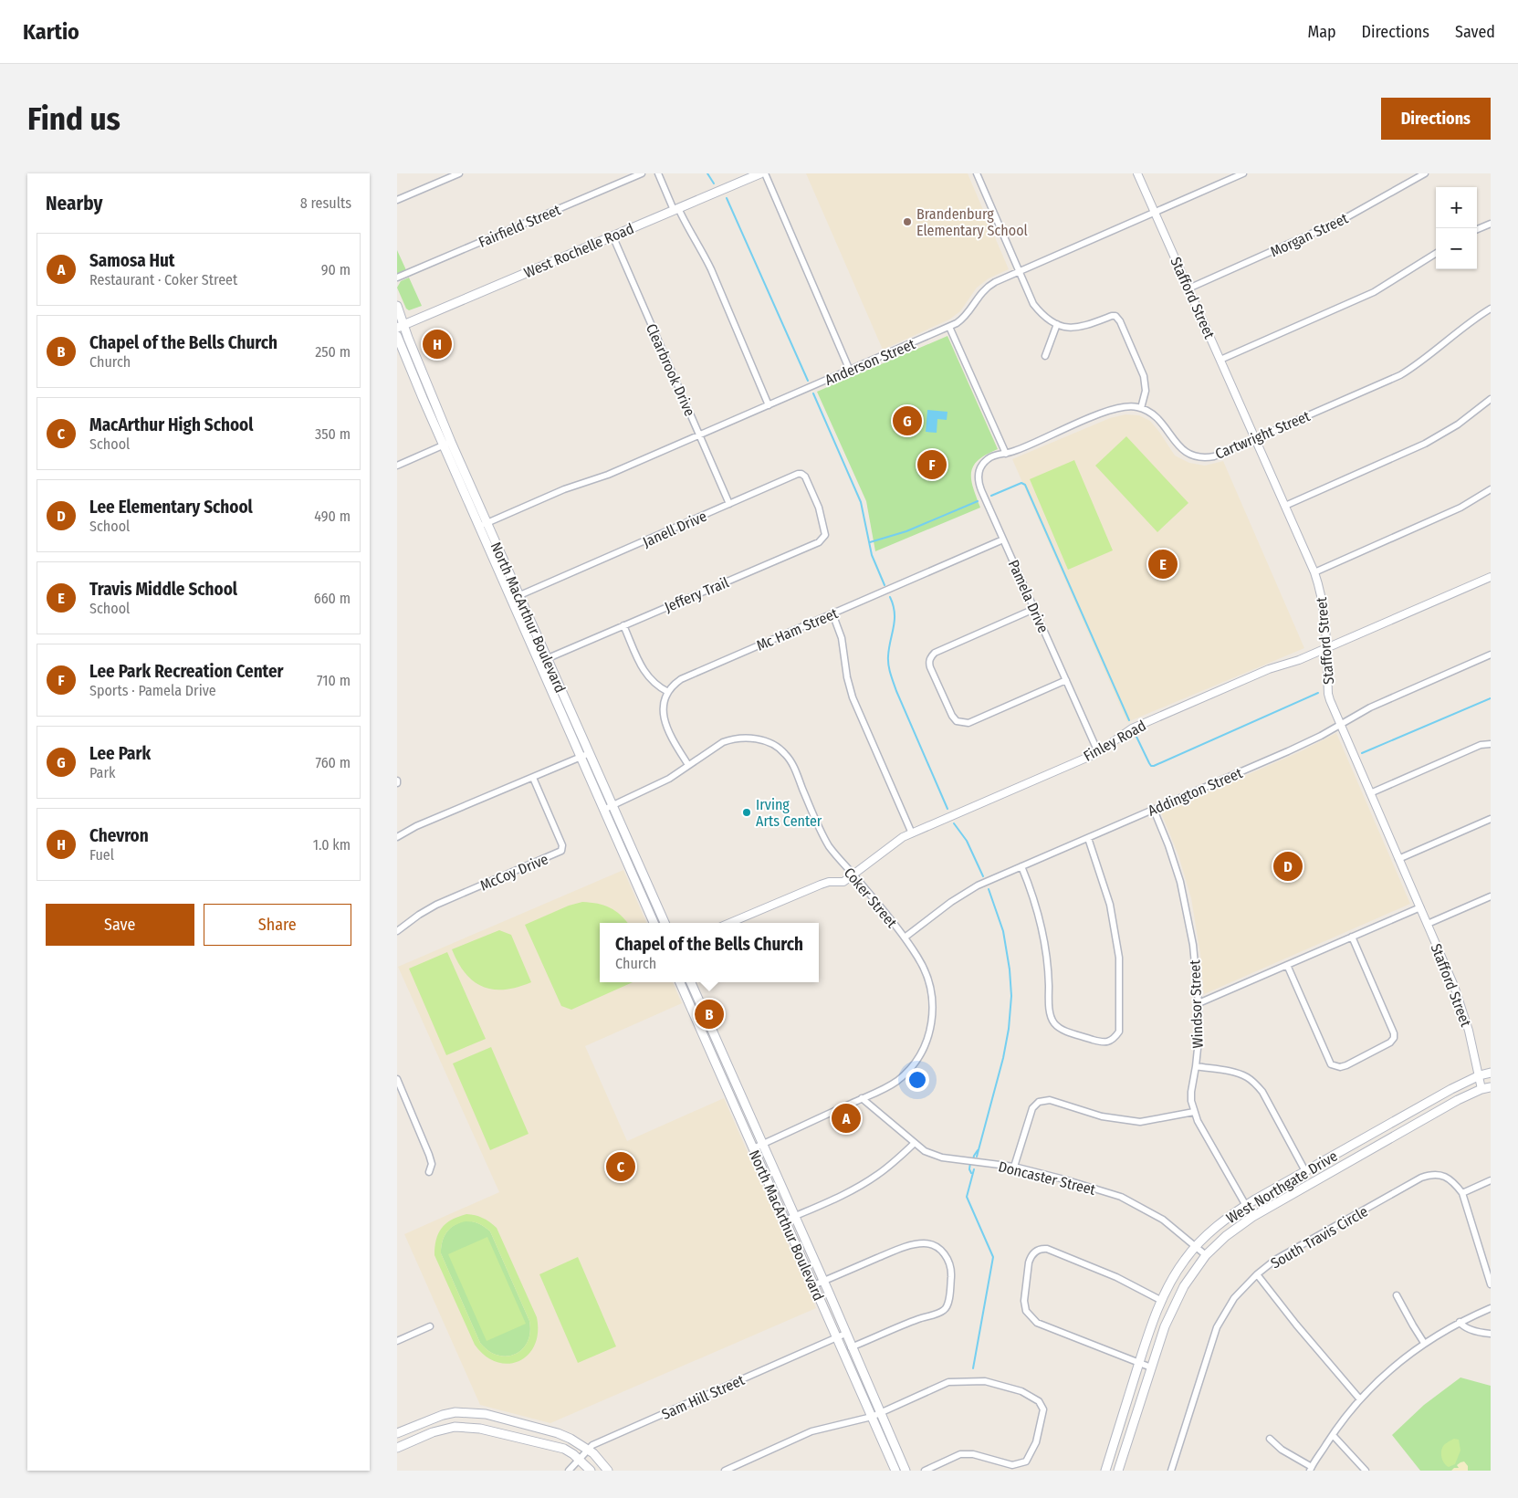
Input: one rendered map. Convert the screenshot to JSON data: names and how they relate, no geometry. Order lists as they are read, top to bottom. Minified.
{"streets":{"main road":["West Rochelle Road","North MacArthur Boulevard","West Northgate Drive"],"street":["Fairfield Street","Morgan Street","Stafford Street","Anderson Street","Clearbrook Drive","Cartwright Street","Janell Drive","Jeffery Trail","Pamela Drive","Mc Ham Street","Finley Road","Addington Street","McCoy Drive","Coker Street","Windsor Street","Doncaster Street","South Travis Circle","Sam Hill Street"]},"crossings":[["Morgan Street","Stafford Street"],["West Rochelle Road","Clearbrook Drive"],["West Rochelle Road","North MacArthur Boulevard"],["Stafford Street","Anderson Street"],["Stafford Street","Cartwright Street"],["Stafford Street","Finley Road"],["Stafford Street","Addington Street"],["Stafford Street","West Northgate Drive"],["Anderson Street","Clearbrook Drive"],["Anderson Street","North MacArthur Boulevard"],["Clearbrook Drive","Janell Drive"],["Janell Drive","Jeffery Trail"],["Janell Drive","North MacArthur Boulevard"],["Jeffery Trail","North MacArthur Boulevard"],["Pamela Drive","Mc Ham Street"],["Pamela Drive","Finley Road"],["North MacArthur Boulevard","Coker Street"],["North MacArthur Boulevard","Sam Hill Street"],["Finley Road","Coker Street"],["Addington Street","Coker Street"],["Addington Street","Windsor Street"],["Coker Street","Doncaster Street"],["Windsor Street","West Northgate Drive"],["Doncaster Street","West Northgate Drive"]],"places":["Brandenburg Elementary School","Irving Arts Center"],"page":{"header":"Kartio","nav":["Map","Directions","Saved"],"buttons":["Directions",["Save","Share"]],"title":"Find us","heading":["Nearby","8 results"],"map_buttons":["+","−"],"list":[{"mark":"A","name":"Samosa Hut","note":"Restaurant · Coker Street","value":"90 m"},{"mark":"B","name":"Chapel of the Bells Church","note":"Church","value":"250 m"},{"mark":"C","name":"MacArthur High School","note":"School","value":"350 m"},{"mark":"D","name":"Lee Elementary School","note":"School","value":"490 m"},{"mark":"E","name":"Travis Middle School","note":"School","value":"660 m"},{"mark":"F","name":"Lee Park Recreation Center","note":"Sports · Pamela Drive","value":"710 m"},{"mark":"G","name":"Lee Park","note":"Park","value":"760 m"},{"mark":"H","name":"Chevron","note":"Fuel","value":"1.0 km"}],"pins":["H","G","F","E","D","B","A","C"],"popup":["Chapel of the Bells Church","Church"]}}
